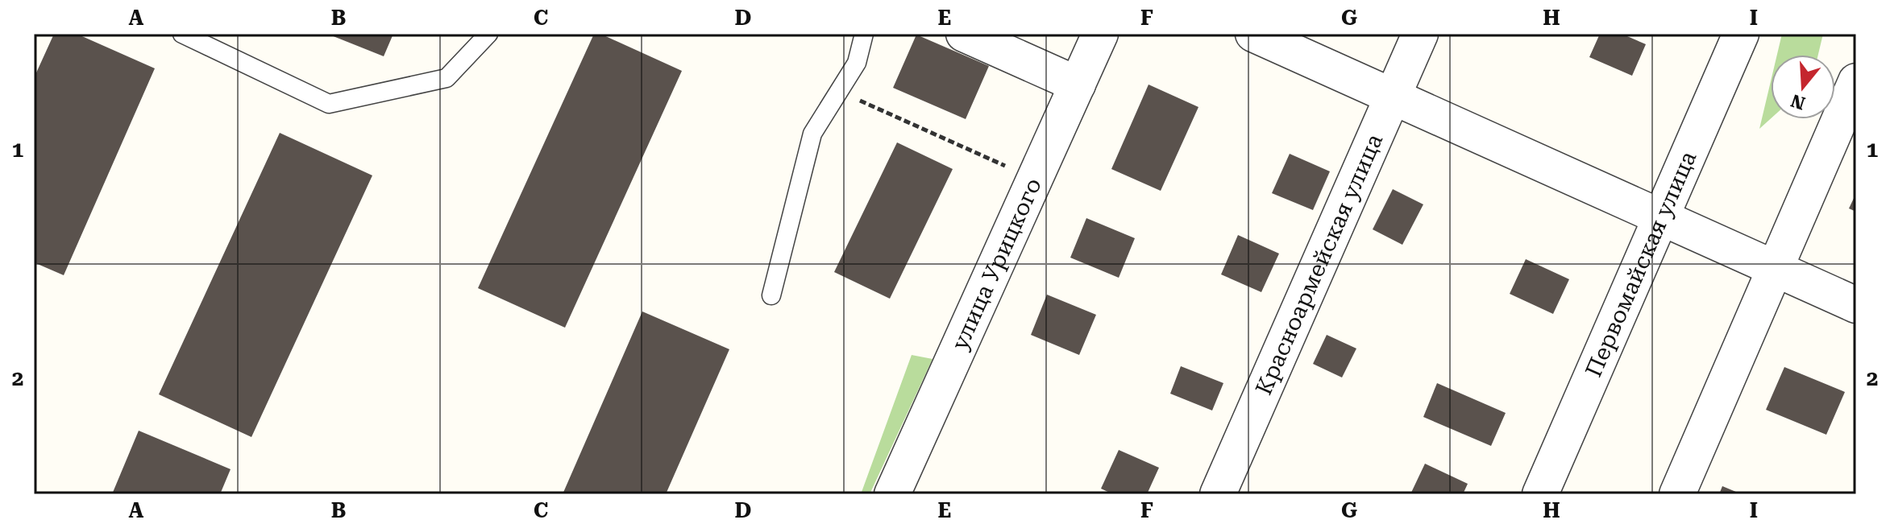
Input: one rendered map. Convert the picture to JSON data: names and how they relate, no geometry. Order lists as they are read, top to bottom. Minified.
{"streets":{"street":["улица Урицкого","Красноармейская улица","Первомайская улица"]},"north":"bottom","grid":{"columns":["A","B","C","D","E","F","G","H","I"],"rows":["1","2"]}}
